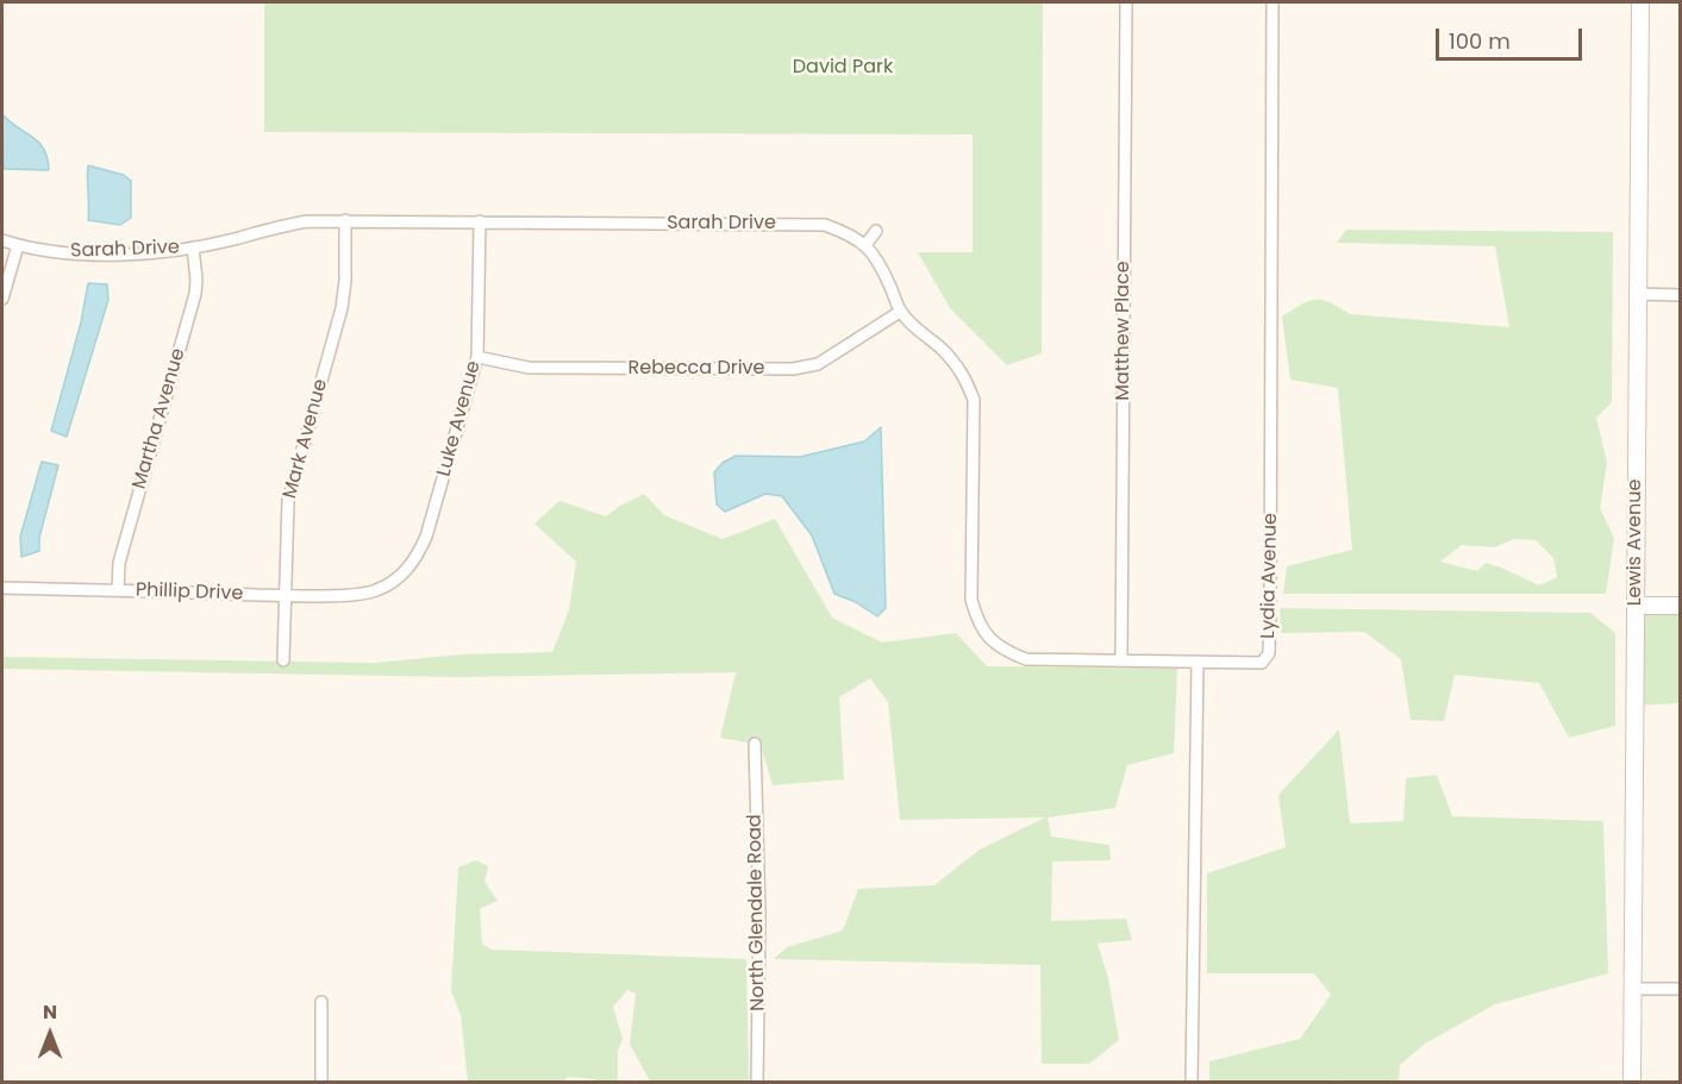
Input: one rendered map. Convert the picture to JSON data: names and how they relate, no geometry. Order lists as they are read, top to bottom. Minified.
{"streets":{"main road":["Lewis Avenue"],"street":["Sarah Drive","Matthew Place","Rebecca Drive","Martha Avenue","Luke Avenue","Mark Avenue","Lydia Avenue","Phillip Drive","North Glendale Road"]},"crossings":[["Sarah Drive","Matthew Place"],["Sarah Drive","Rebecca Drive"],["Sarah Drive","Martha Avenue"],["Sarah Drive","Luke Avenue"],["Sarah Drive","Mark Avenue"],["Sarah Drive","Lydia Avenue"],["Rebecca Drive","Luke Avenue"],["Martha Avenue","Phillip Drive"],["Luke Avenue","Phillip Drive"],["Mark Avenue","Phillip Drive"]],"parks":["David Park"],"scale_bar":"100 m","north":"top"}
